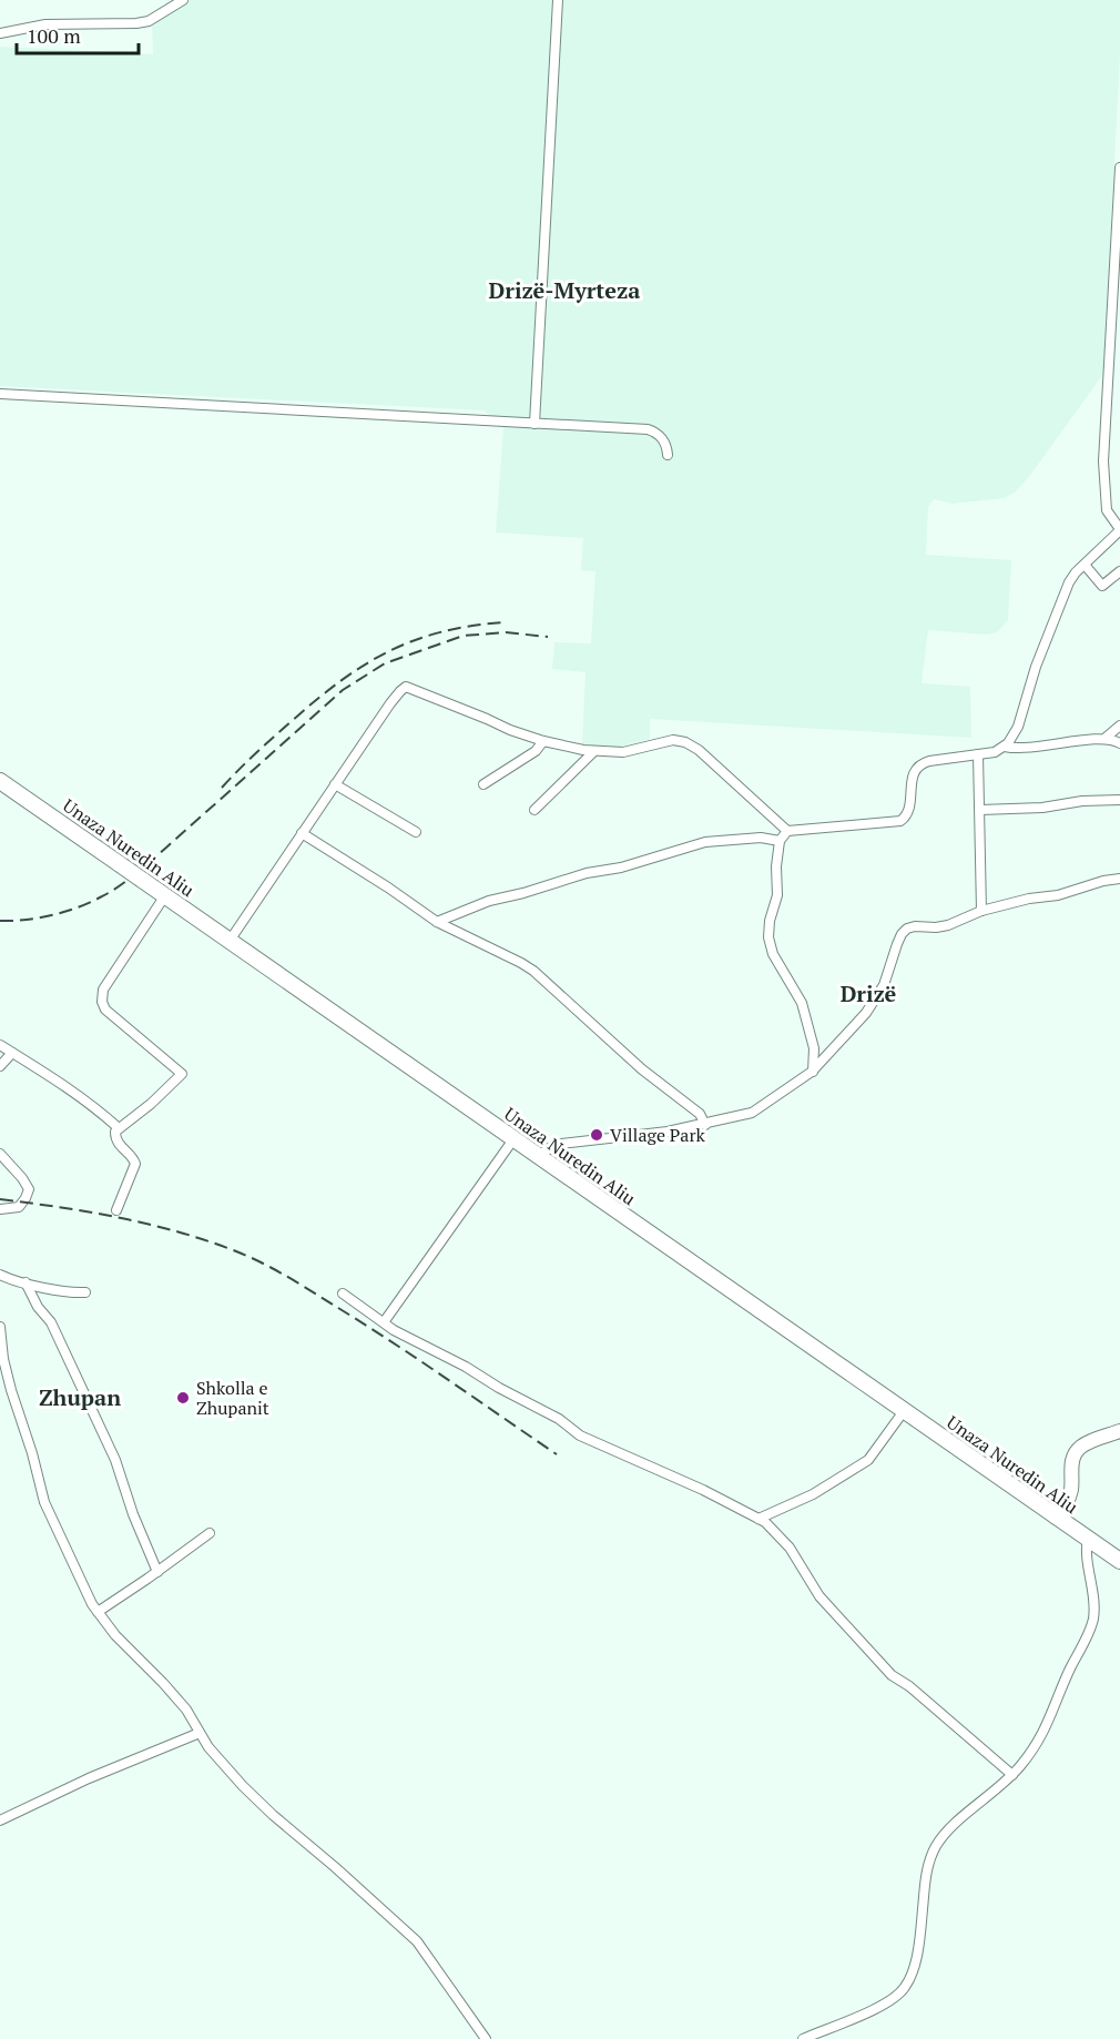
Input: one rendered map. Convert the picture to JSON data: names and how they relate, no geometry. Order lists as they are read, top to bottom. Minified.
{"streets":{"main road":["Unaza Nuredin Aliu"]},"districts":["Drizë-Myrteza","Drizë","Zhupan"],"places":["Village Park","Shkolla e Zhupanit"],"scale_bar":"100 m"}
